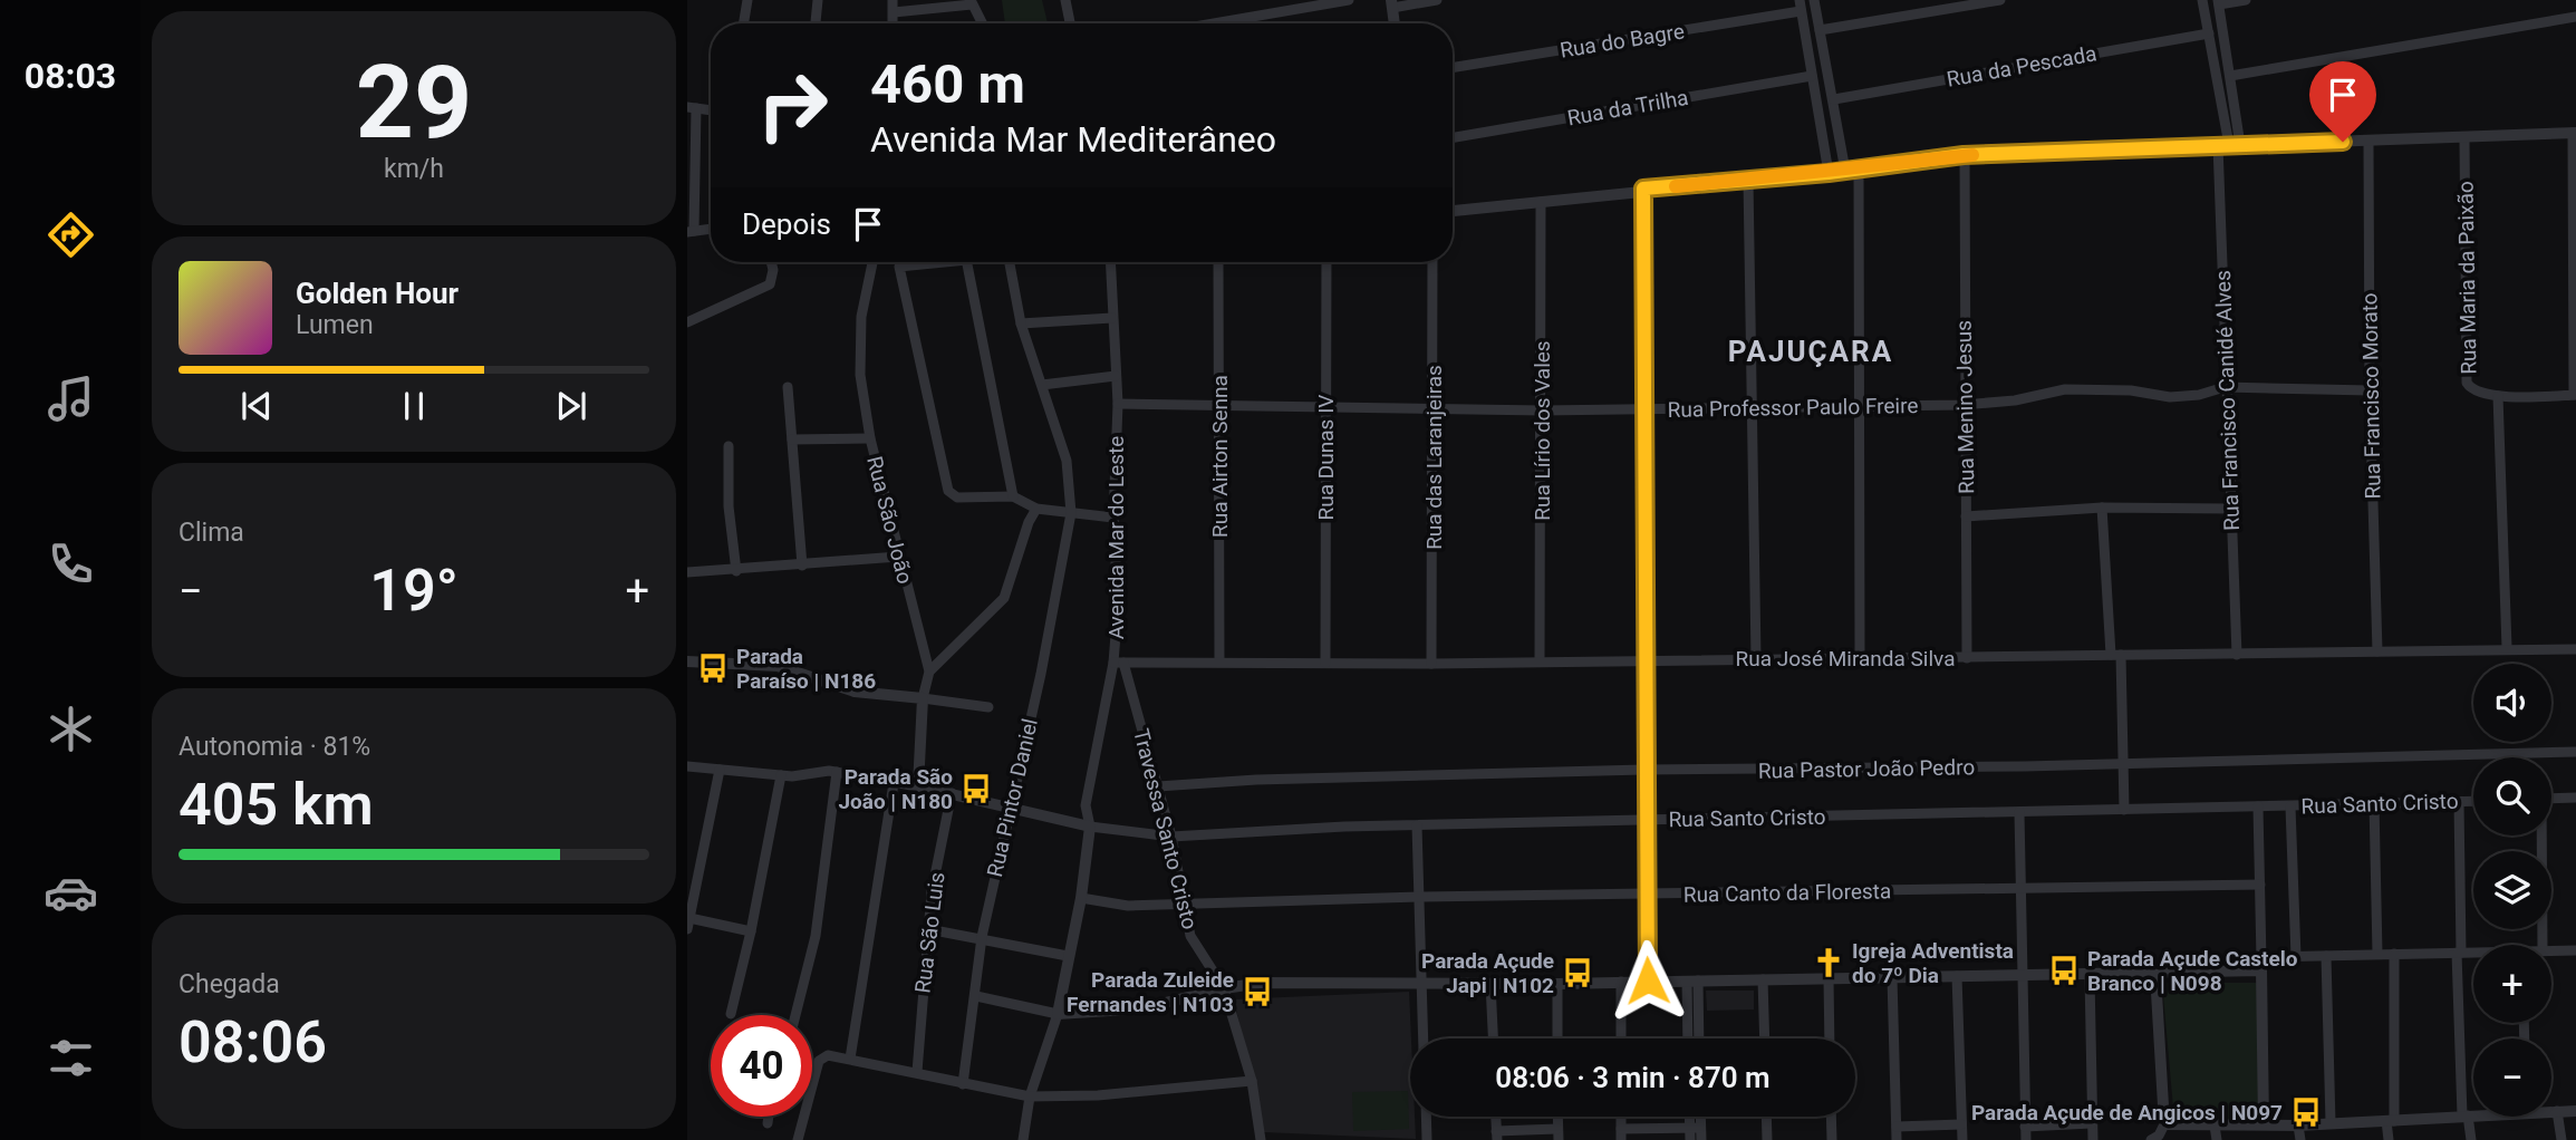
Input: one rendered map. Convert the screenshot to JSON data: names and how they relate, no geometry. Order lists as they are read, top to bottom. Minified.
{"streets":{"street":["Rua do Bagre","Rua da Pescada","Rua da Trilha","Rua Maria da Paixão","Rua Francisco Morato","Rua Francisco Canidé Alves","Rua Professor Paulo Freire","Rua Menino Jesus","Rua Lírio dos Vales","Rua Airton Senna","Rua Dunas IV","Rua das Laranjeiras","Rua São João","Avenida Mar do Leste","Rua José Miranda Silva","Rua Pastor João Pedro","Rua Pintor Daniel","Rua Santo Cristo","Travessa Santo Cristo","Rua Canto da Floresta","Rua São Luis"]},"crossings":[["Rua Francisco Morato","Rua Professor Paulo Freire"],["Rua Francisco Morato","Rua José Miranda Silva"],["Rua Francisco Canidé Alves","Rua Professor Paulo Freire"],["Rua Francisco Canidé Alves","Rua José Miranda Silva"],["Rua Professor Paulo Freire","Rua Menino Jesus"],["Rua Professor Paulo Freire","Rua Lírio dos Vales"],["Rua Professor Paulo Freire","Rua Airton Senna"],["Rua Professor Paulo Freire","Rua Dunas IV"],["Rua Professor Paulo Freire","Rua das Laranjeiras"],["Rua Professor Paulo Freire","Avenida Mar do Leste"],["Rua Menino Jesus","Rua José Miranda Silva"],["Rua Lírio dos Vales","Rua José Miranda Silva"],["Rua Airton Senna","Rua José Miranda Silva"],["Rua Dunas IV","Rua José Miranda Silva"],["Rua das Laranjeiras","Rua José Miranda Silva"],["Rua São João","Rua Santo Cristo"],["Avenida Mar do Leste","Rua José Miranda Silva"],["Avenida Mar do Leste","Rua Santo Cristo"],["Avenida Mar do Leste","Travessa Santo Cristo"],["Avenida Mar do Leste","Rua Canto da Floresta"],["Rua José Miranda Silva","Travessa Santo Cristo"],["Rua Pastor João Pedro","Travessa Santo Cristo"],["Rua Pintor Daniel","Rua Santo Cristo"],["Rua Santo Cristo","Travessa Santo Cristo"],["Rua Santo Cristo","Rua São Luis"],["Travessa Santo Cristo","Rua Canto da Floresta"]],"districts":["PAJUÇARA"],"places":{"bus stop":["Parada Paraíso | N186","Parada São João | N180","Parada Açude Castelo Branco | N098","Parada Açude Japi | N102","Parada Zuleide Fernandes | N103","Parada Açude de Angicos | N097"],"church":["Igreja Adventista do 7º Dia"]},"page":{"tabs":"08:03","tile":[["29","km/h"],"Clima",["Autonomia · 81%","405 km"],["Chegada","08:06"]],"turn":["460 m","Avenida Mar Mediterâneo"],"then":"Depois","song":["Golden Hour","Lumen"],"heat":["−","19°","+"],"map_buttons":["+","−"],"limit":"40","trip":"08:06 · 3 min · 870 m"}}
